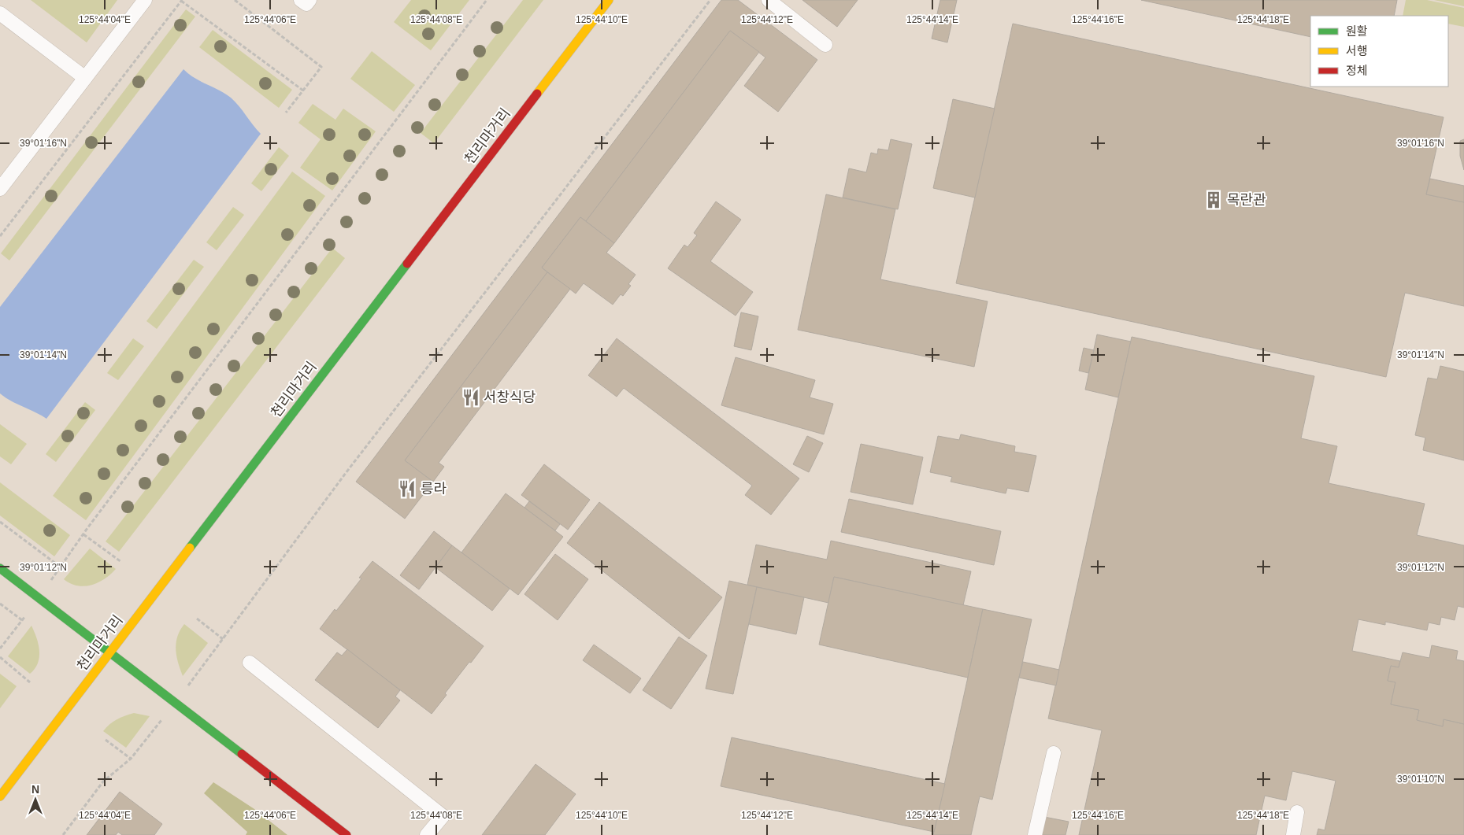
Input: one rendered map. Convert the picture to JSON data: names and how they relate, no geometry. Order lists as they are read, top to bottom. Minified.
{"streets":{"main road":["천리마거리"]},"places":{"building":["목란관"],"restaurant":["서창식당","릉라"]},"legend":["원활","서행","정체"],"north":"top","coordinates":["125°44'04\"E","125°44'06\"E","125°44'08\"E","125°44'10\"E","125°44'12\"E","125°44'14\"E","125°44'16\"E","125°44'18\"E","39°01'16\"N","39°01'14\"N","39°01'12\"N","39°01'10\"N"]}
